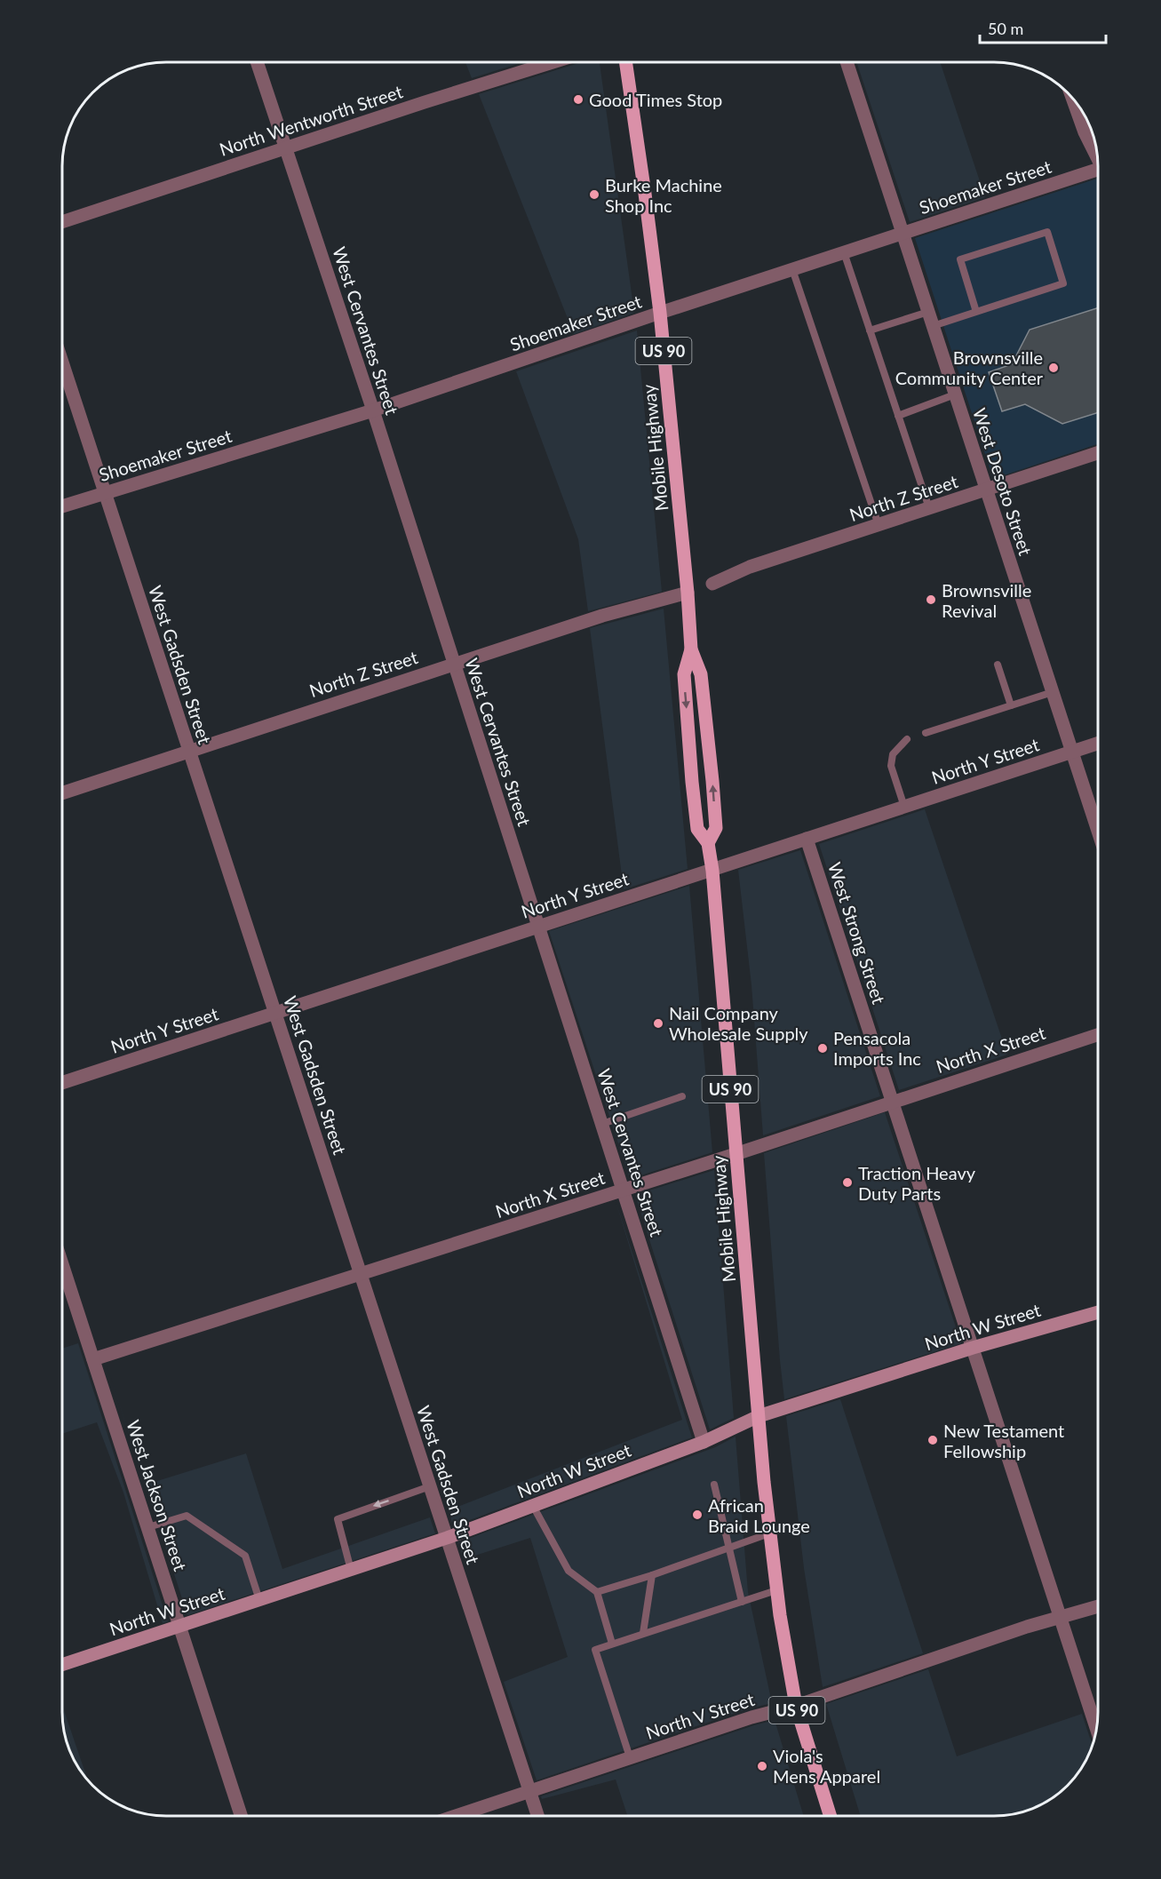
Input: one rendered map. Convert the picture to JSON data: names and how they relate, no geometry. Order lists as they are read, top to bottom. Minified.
{"streets":{"main road":["US 90","Mobile Highway","North W Street"],"street":["North Wentworth Street","Shoemaker Street","West Cervantes Street","West Desoto Street","North Z Street","West Gadsden Street","North Y Street","West Strong Street","North X Street","West Jackson Street","North V Street"]},"crossings":[["North Wentworth Street","West Cervantes Street"],["Shoemaker Street","West Cervantes Street"],["Shoemaker Street","Mobile Highway"],["Shoemaker Street","West Desoto Street"],["Shoemaker Street","West Gadsden Street"],["West Cervantes Street","North Z Street"],["West Cervantes Street","North Y Street"],["West Cervantes Street","North X Street"],["West Cervantes Street","North W Street"],["US 90","Mobile Highway"],["US 90","North V Street"],["Mobile Highway","North Z Street"],["Mobile Highway","North Y Street"],["Mobile Highway","North X Street"],["Mobile Highway","North W Street"],["West Desoto Street","North Z Street"],["West Desoto Street","North Y Street"],["North Z Street","West Gadsden Street"],["West Gadsden Street","North Y Street"],["West Gadsden Street","North X Street"],["West Gadsden Street","North W Street"],["West Gadsden Street","North V Street"],["North Y Street","West Strong Street"],["West Strong Street","North X Street"],["West Strong Street","North W Street"],["West Strong Street","North V Street"],["North X Street","West Jackson Street"],["North W Street","West Jackson Street"]],"places":["Good Times Stop","Burke Machine Shop Inc","Brownsville Community Center","Brownsville Revival","Nail Company Wholesale Supply","Pensacola Imports Inc","Traction Heavy Duty Parts","New Testament Fellowship","African Braid Lounge","Viola's Mens Apparel"],"scale_bar":"50 m"}
